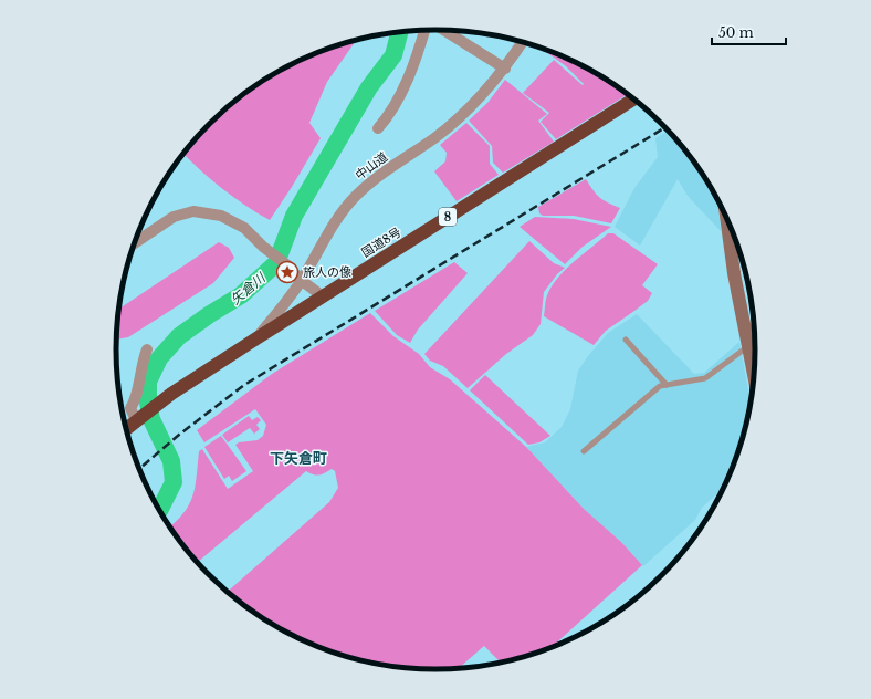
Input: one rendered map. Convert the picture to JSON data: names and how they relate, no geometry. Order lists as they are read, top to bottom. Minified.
{"streets":{"highway":["8","国道8号"],"street":["中山道"]},"crossings":[["中山道","国道8号"]],"districts":["下矢倉町"],"water":["矢倉川"],"places":{"place":["旅人の像"]},"scale_bar":"50 m"}
